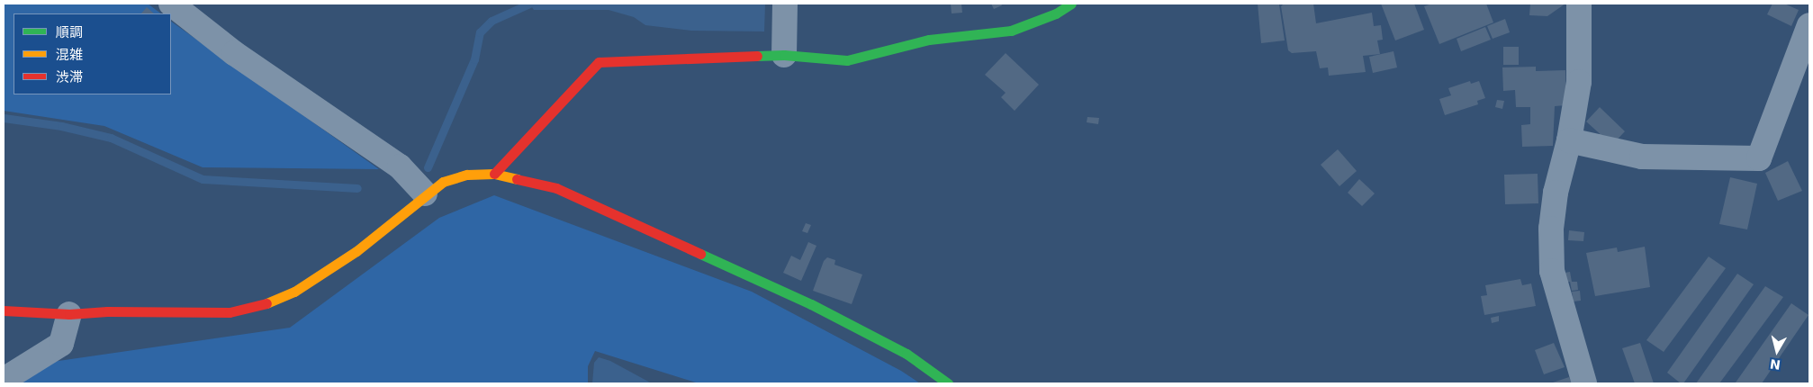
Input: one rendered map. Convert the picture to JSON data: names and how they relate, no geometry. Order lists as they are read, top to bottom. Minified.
{"legend":["順調","混雑","渋滞"],"north":"bottom"}
